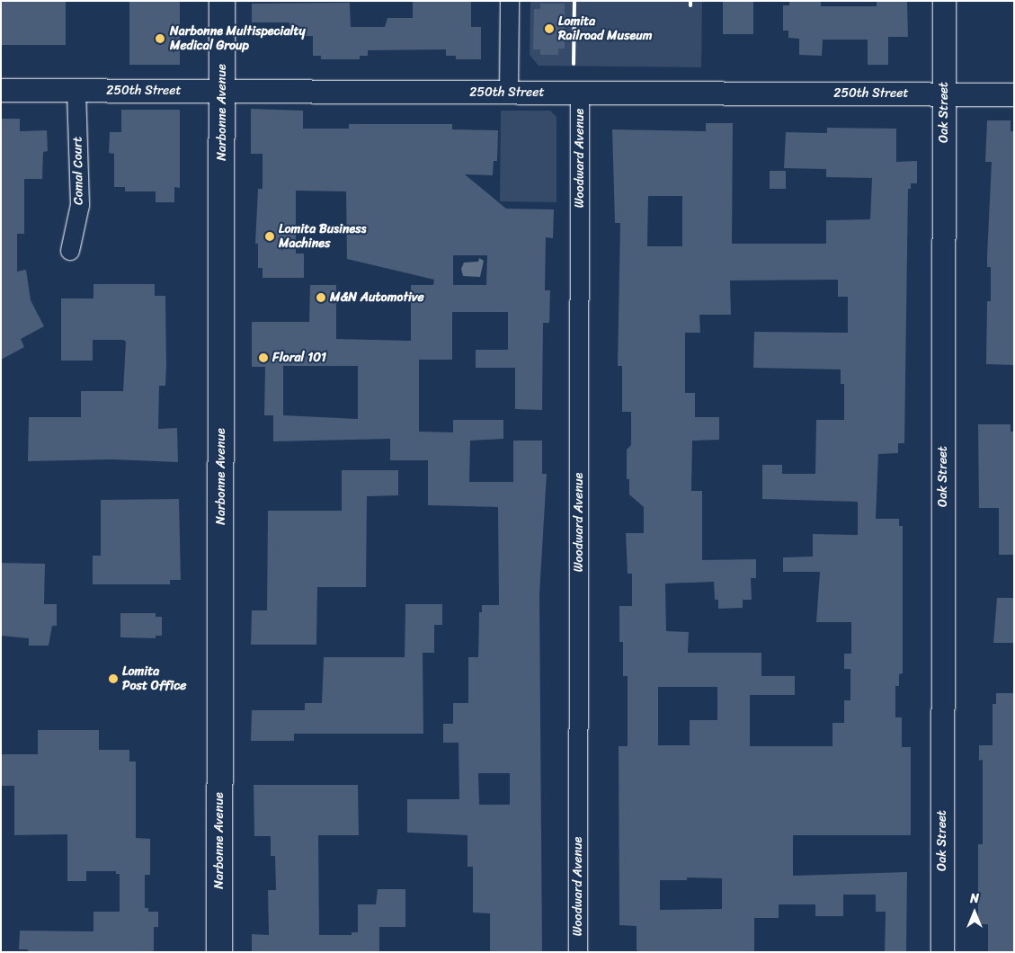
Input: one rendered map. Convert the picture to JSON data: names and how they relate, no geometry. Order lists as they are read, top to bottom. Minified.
{"streets":{"main road":["Narbonne Avenue"],"street":["250th Street","Oak Street","Woodward Avenue","Comal Court"]},"crossings":[["250th Street","Narbonne Avenue"],["250th Street","Oak Street"],["250th Street","Woodward Avenue"],["250th Street","Comal Court"]],"places":["Lomita Railroad Museum","Narbonne Multispecialty Medical Group","Lomita Business Machines","M&N Automotive","Floral 101","Lomita Post Office"],"north":"top"}
